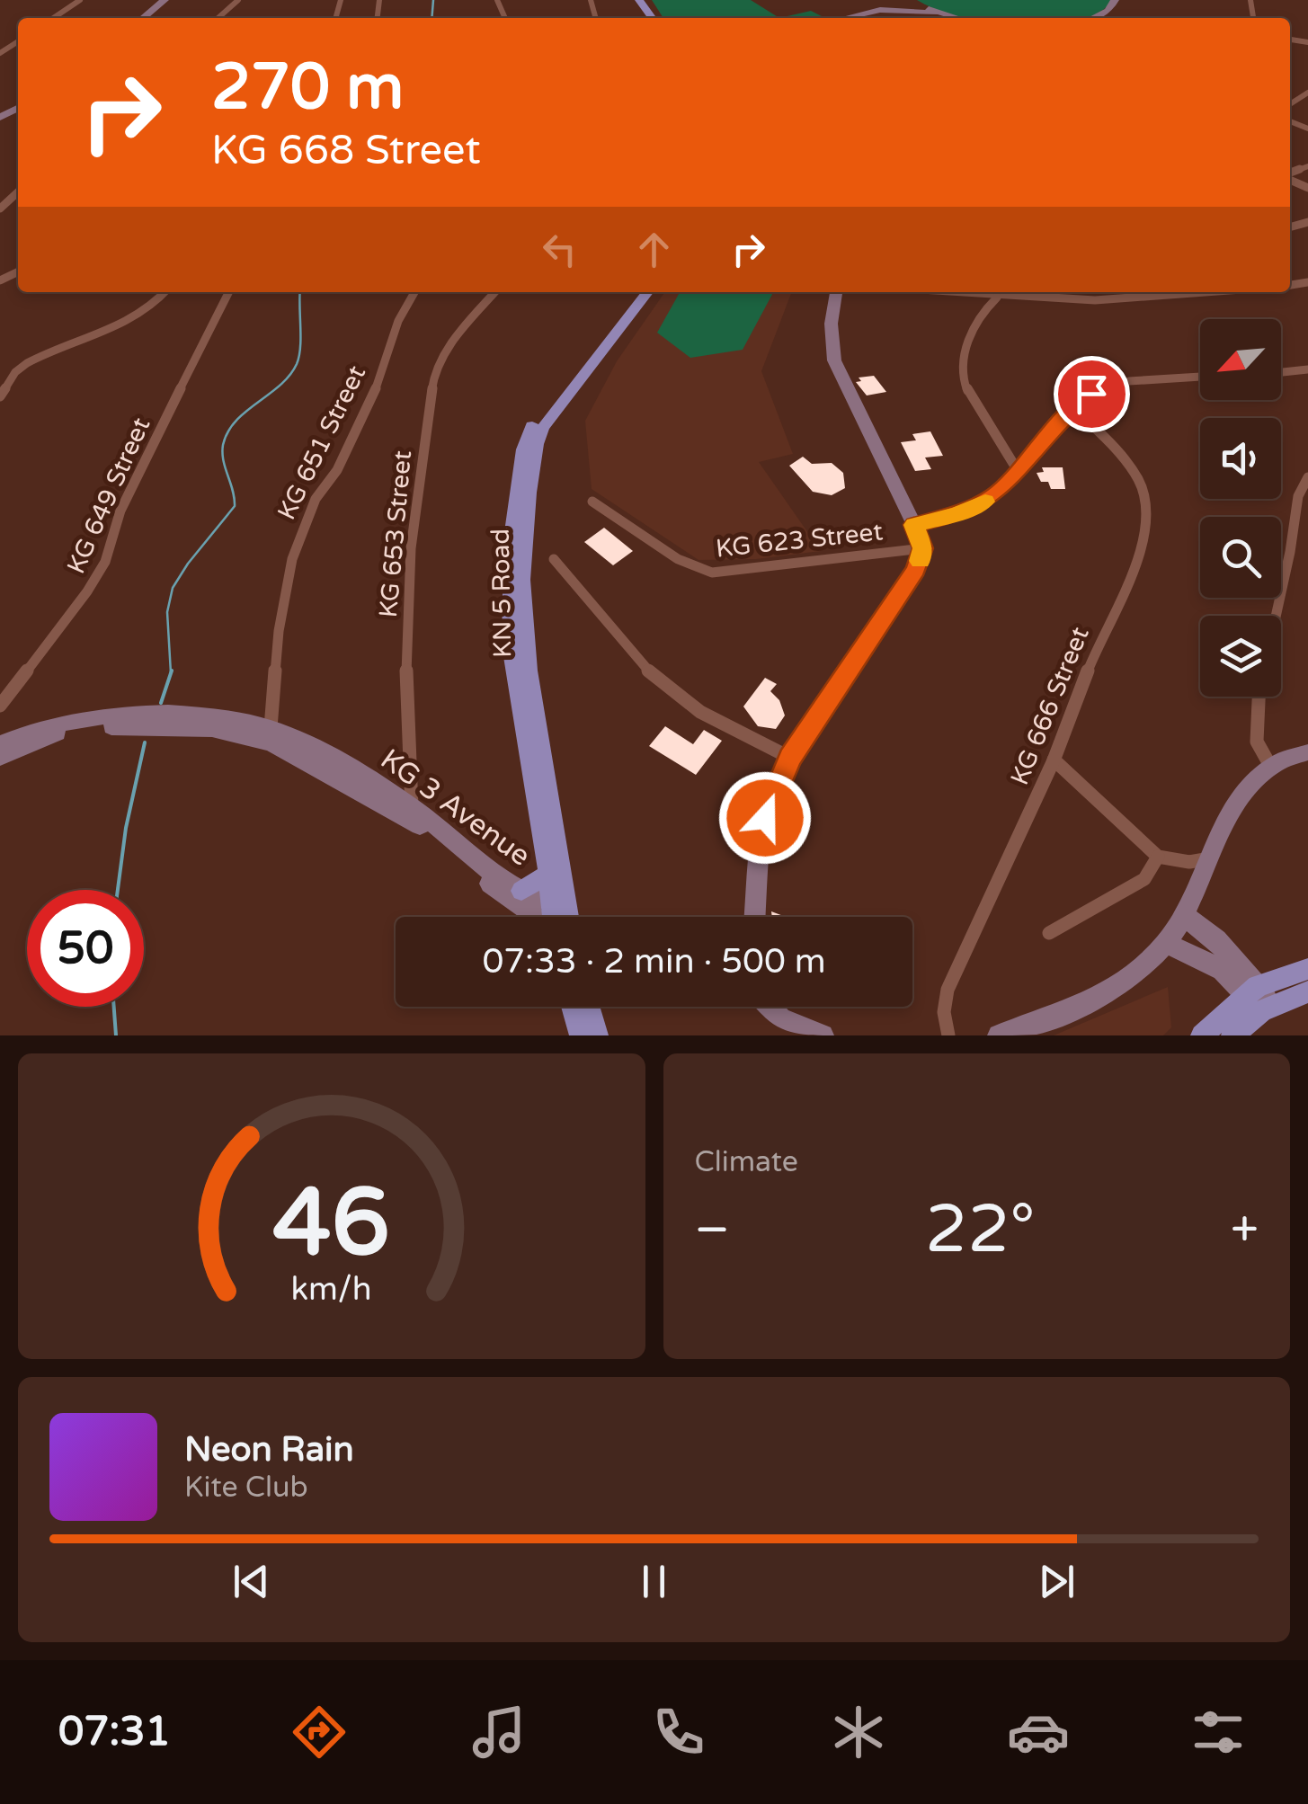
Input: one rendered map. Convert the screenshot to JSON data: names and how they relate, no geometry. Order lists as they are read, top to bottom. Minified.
{"streets":{"main road":["KN 5 Road","KG 3 Avenue"],"street":["KG 651 Street","KG 649 Street","KG 653 Street","KG 623 Street","KG 666 Street"]},"crossings":[["KG 651 Street","KG 3 Avenue"],["KG 653 Street","KG 3 Avenue"]],"north":"bottom left","page":{"turn":["270 m","KG 668 Street"],"limit":"50","trip":"07:33 · 2 min · 500 m","tile":"Climate","heat":["−","22°","+"],"song":["Neon Rain","Kite Club"],"tabs":"07:31","gauge":["46","km/h"]}}
